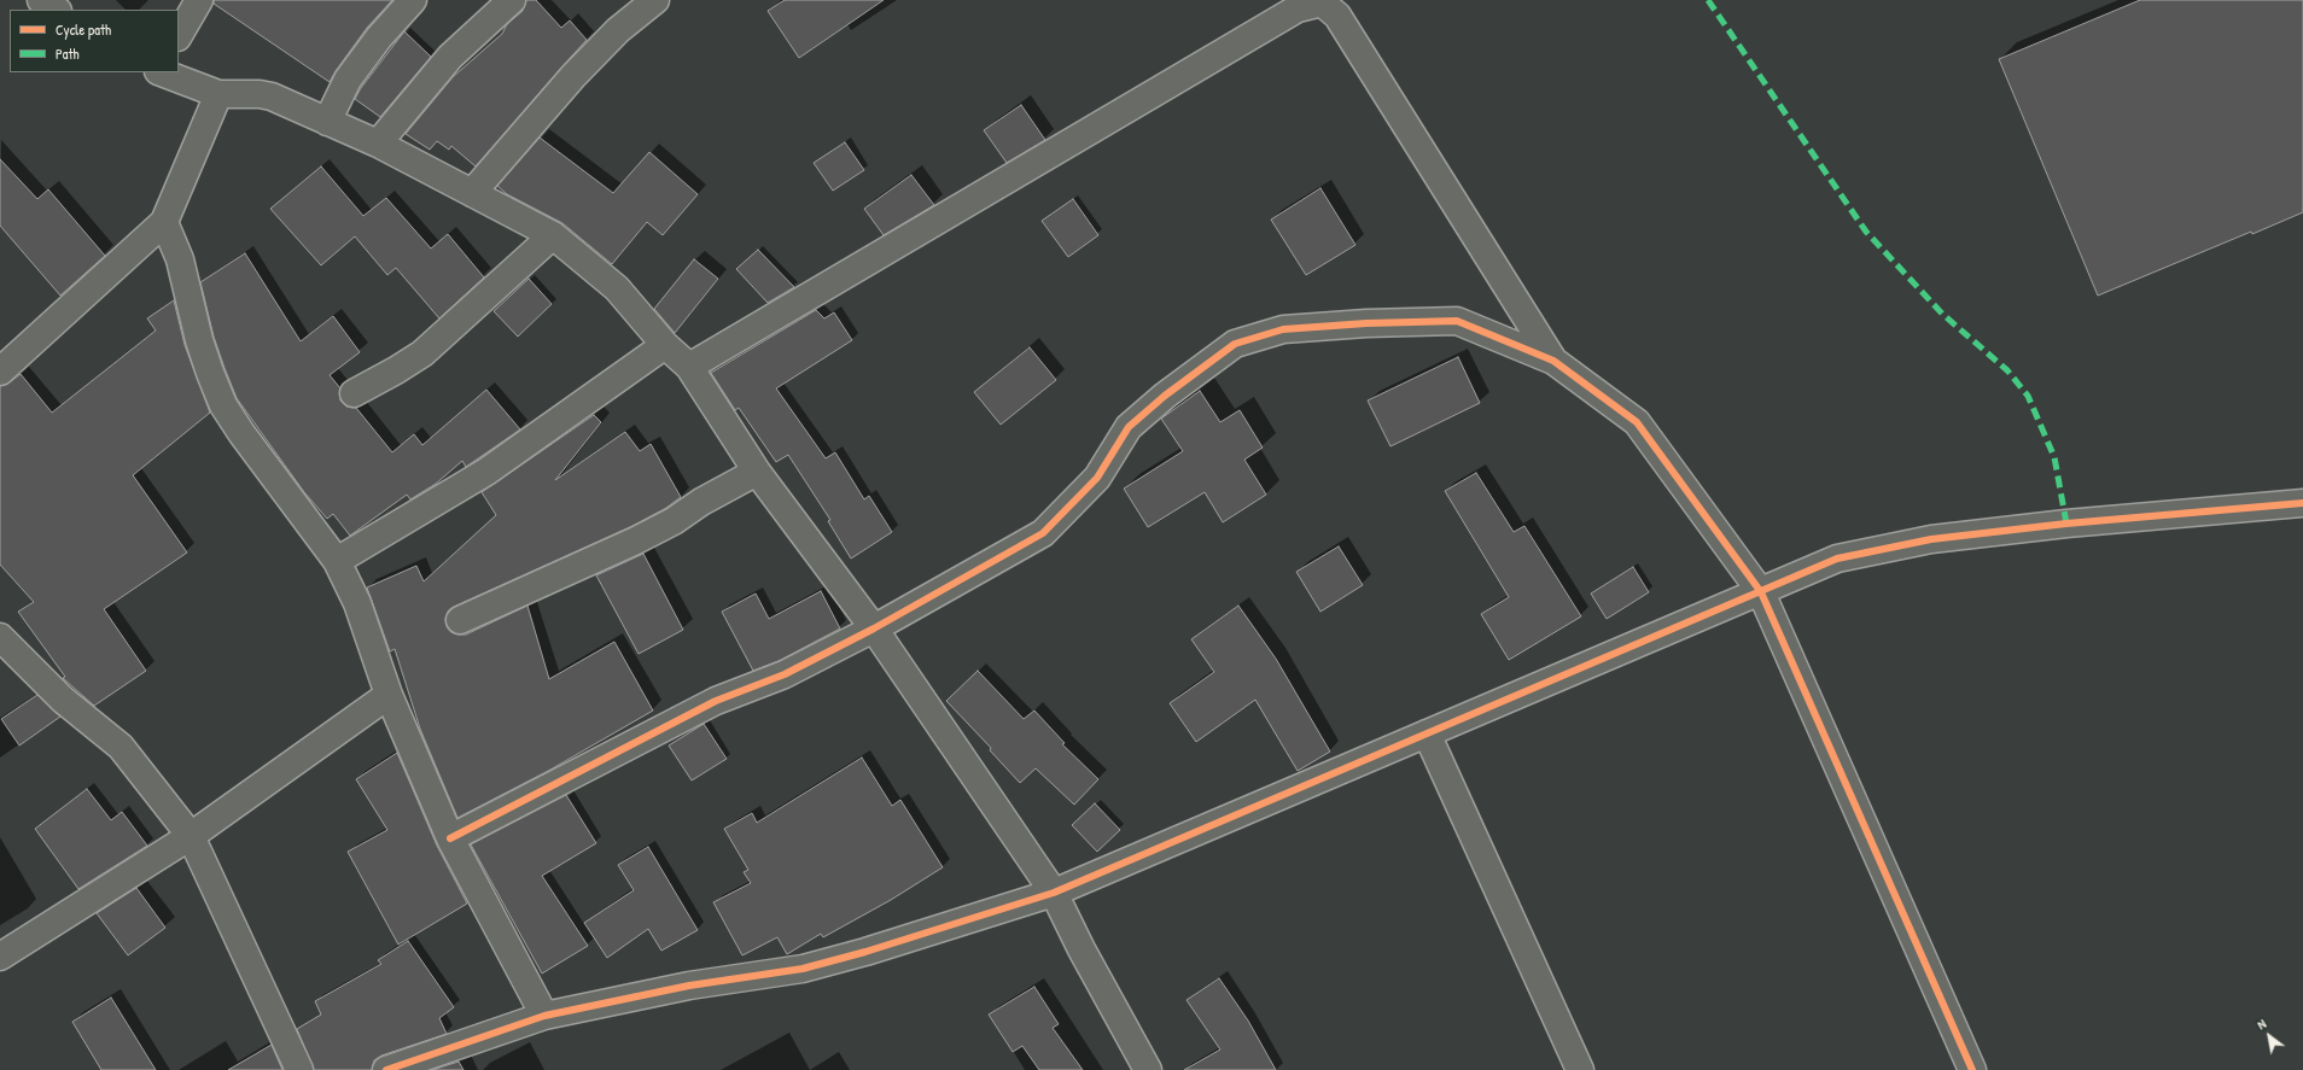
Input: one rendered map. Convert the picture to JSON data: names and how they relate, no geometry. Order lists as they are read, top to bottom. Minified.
{"legend":["Cycle path","Path"],"north":"top left"}
